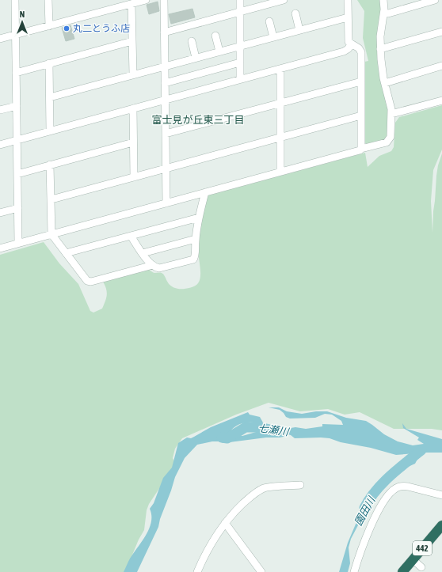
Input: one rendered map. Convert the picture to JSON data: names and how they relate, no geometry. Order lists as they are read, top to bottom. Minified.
{"streets":{"highway":["442"]},"districts":["富士見が丘東三丁目"],"water":["七瀬川","園田川"],"places":["丸二とうふ店"],"north":"top"}
